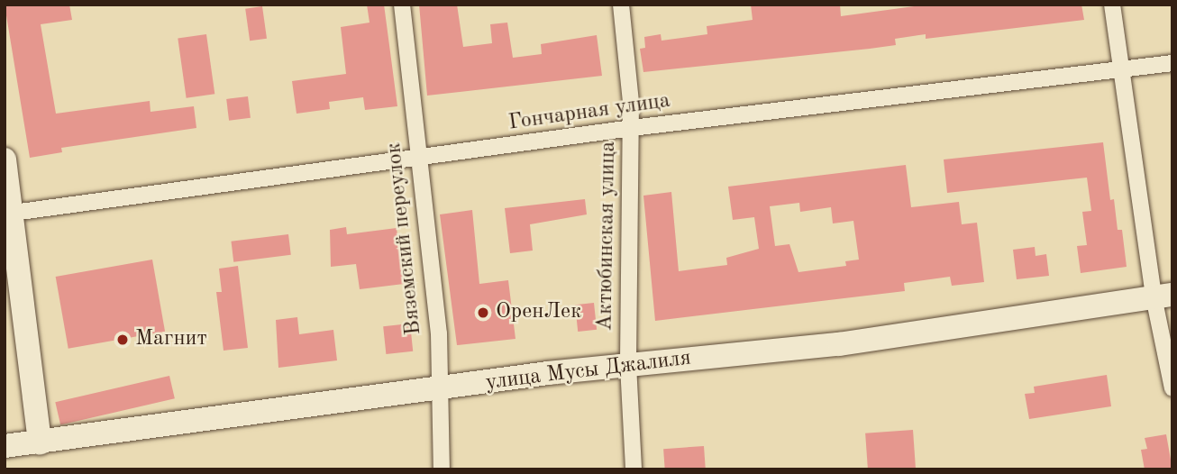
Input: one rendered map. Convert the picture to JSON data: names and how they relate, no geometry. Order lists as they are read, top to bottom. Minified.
{"streets":{"street":["Гончарная улица","Актюбинская улица","Вяземский переулок","улица Мусы Джалиля"]},"crossings":[["Гончарная улица","Актюбинская улица"],["Гончарная улица","Вяземский переулок"],["Актюбинская улица","улица Мусы Джалиля"],["Вяземский переулок","улица Мусы Джалиля"]],"places":["ОренЛек","Магнит"]}
